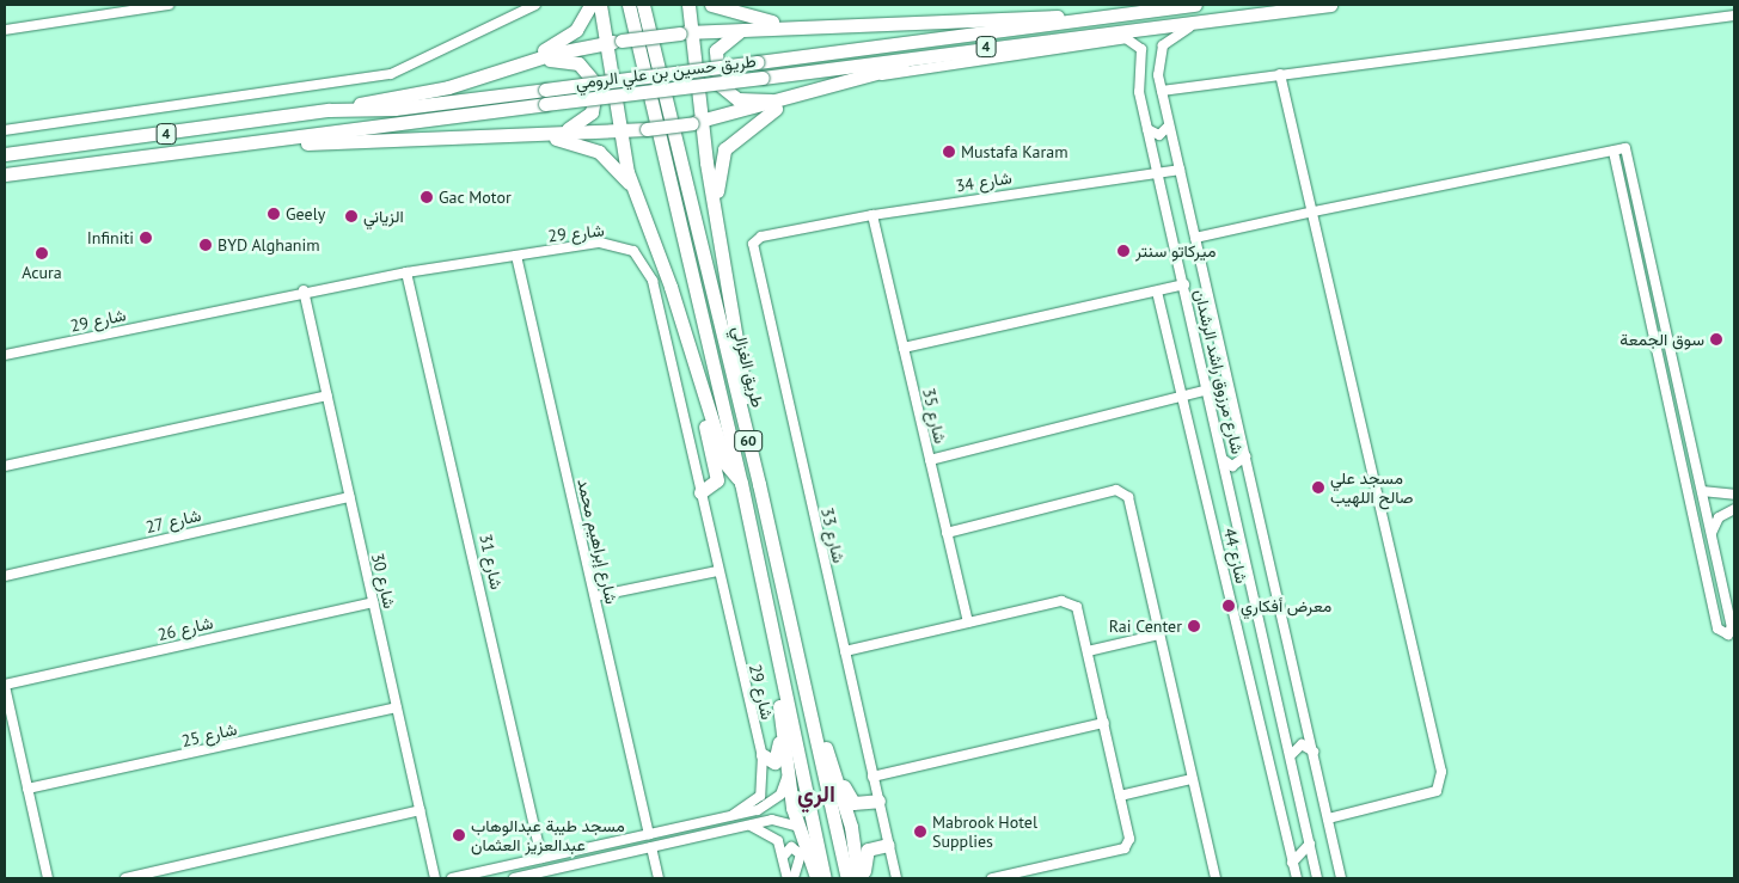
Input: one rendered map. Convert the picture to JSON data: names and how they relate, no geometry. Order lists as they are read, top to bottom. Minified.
{"streets":{"highway":["4","طريق حسين بن علي الرومي","طريق الغزالي","60"],"street":["شارع 34","شارع 29","شارع مرزوق راشد الرشدان","شارع 35","شارع 27","شارع 33","شارع إبراهيم محمد","شارع 44","شارع 31","شارع 30","شارع 26","شارع 25"]},"crossings":[["طريق حسين بن علي الرومي","شارع مرزوق راشد الرشدان"],["شارع 34","شارع مرزوق راشد الرشدان"],["شارع 34","شارع 35"],["شارع 34","شارع 33"],["شارع 29","شارع إبراهيم محمد"],["شارع 29","شارع 31"],["شارع 29","شارع 30"],["شارع 27","شارع 30"],["شارع 30","شارع 26"],["شارع 30","شارع 25"]],"districts":["الري"],"places":["Mustafa Karam","Gac Motor","Geely","الزياني","Infiniti","BYD Alghanim","ميركاتو سنتر","Acura","سوق الجمعة","مسجد علي صالح اللهيب","معرض أفكاري","Rai Center","Mabrook Hotel Supplies","مسجد طيبة عبدالوهاب عبدالعزيز العثمان"]}
